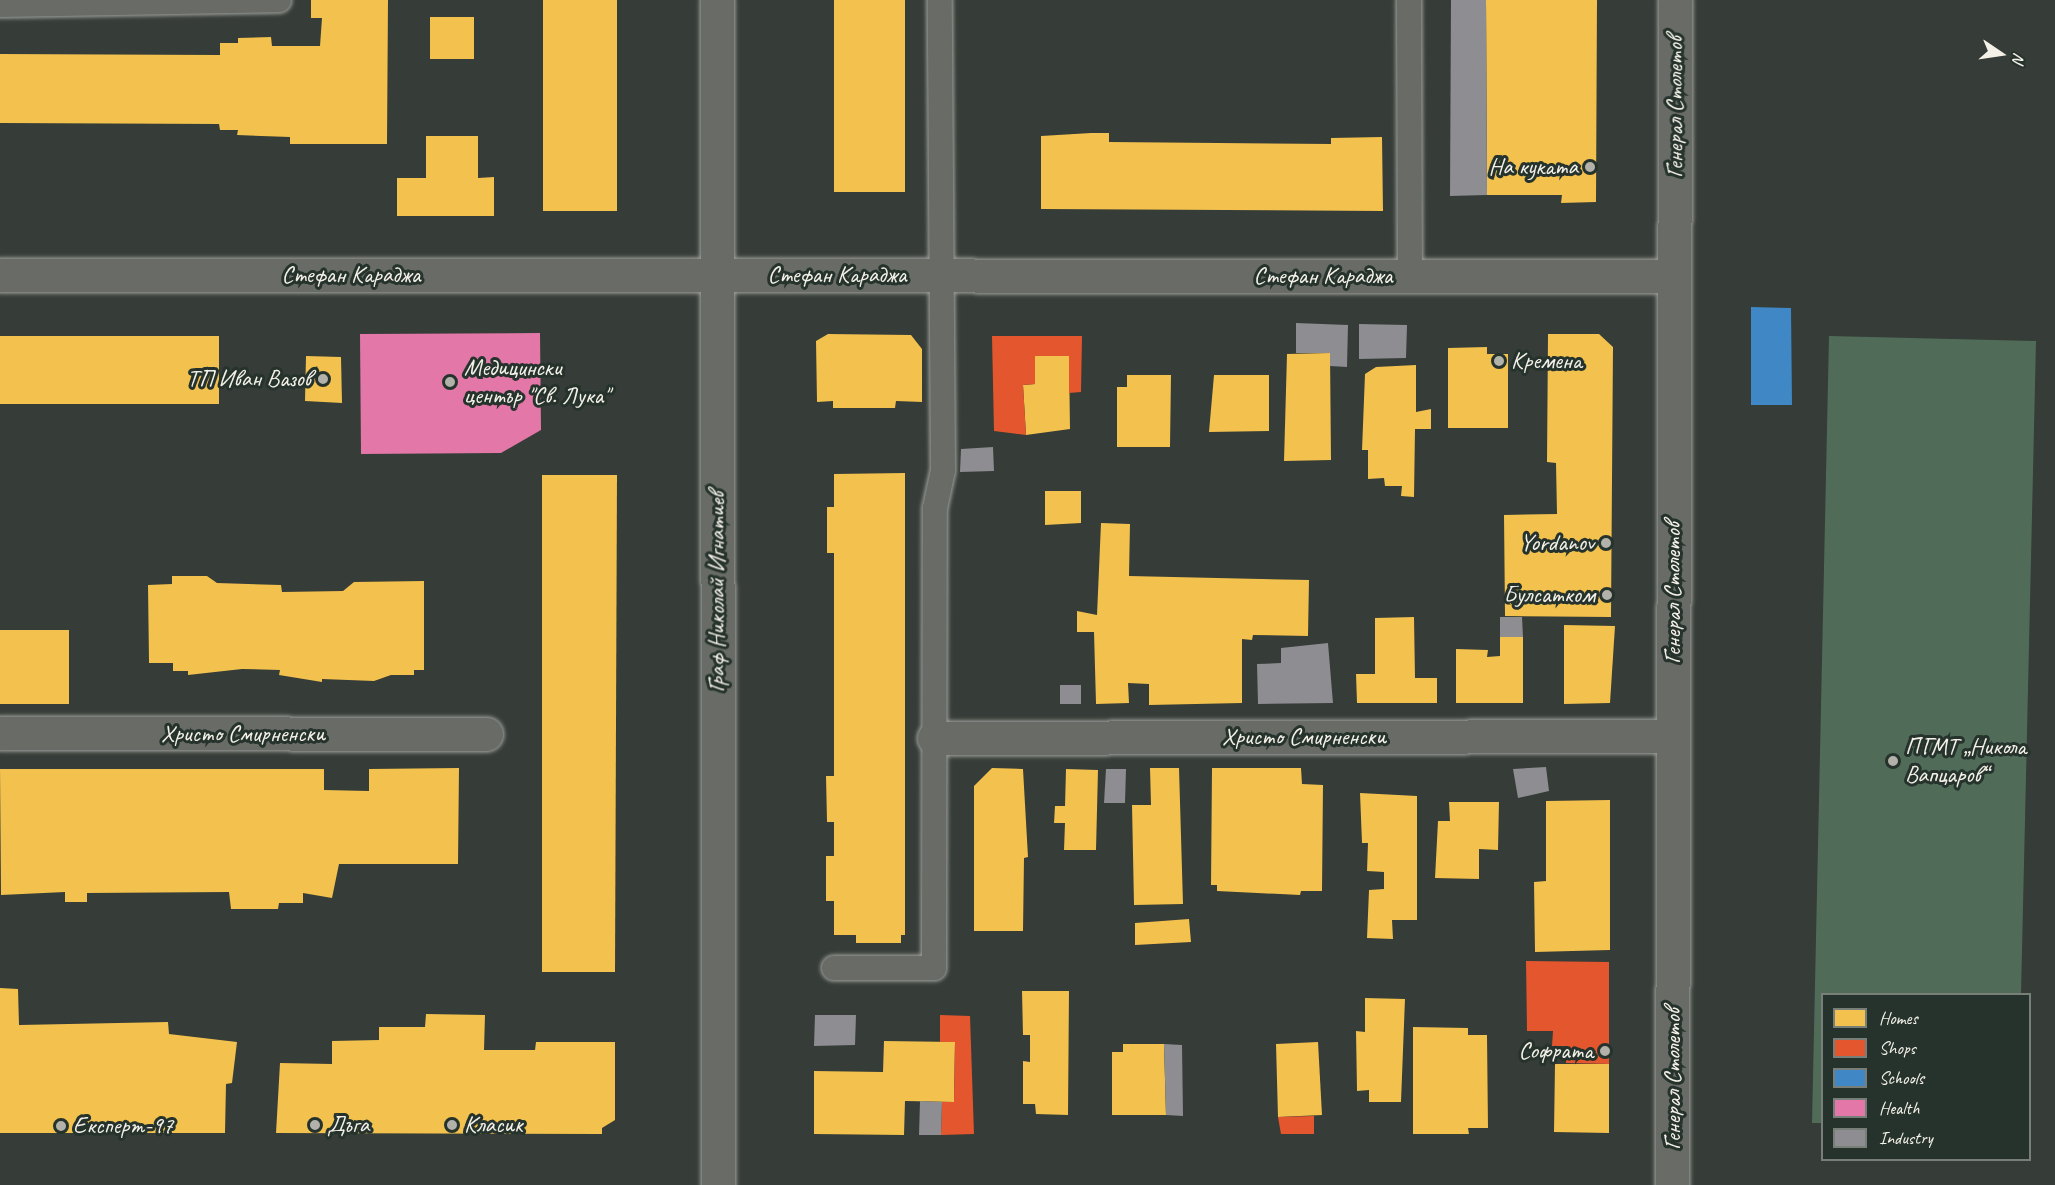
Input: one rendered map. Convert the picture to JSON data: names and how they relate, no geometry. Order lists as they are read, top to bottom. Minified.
{"streets":{"street":["Генерал Столетов","Стефан Караджа","Граф Николай Игнатиев","Христо Смирненски"]},"crossings":[["Генерал Столетов","Стефан Караджа"],["Генерал Столетов","Христо Смирненски"],["Стефан Караджа","Граф Николай Игнатиев"]],"places":["На куката","Кремена","ТП Иван Вазов","Медицински център \"Св. Лука\"","Yordanov","Булсатком","ПГМТ „Никола Вапцаров“","Софрата","Дъга","Класик","Експерт-97"],"legend":["Homes","Shops","Schools","Health","Industry"],"north":"right"}
